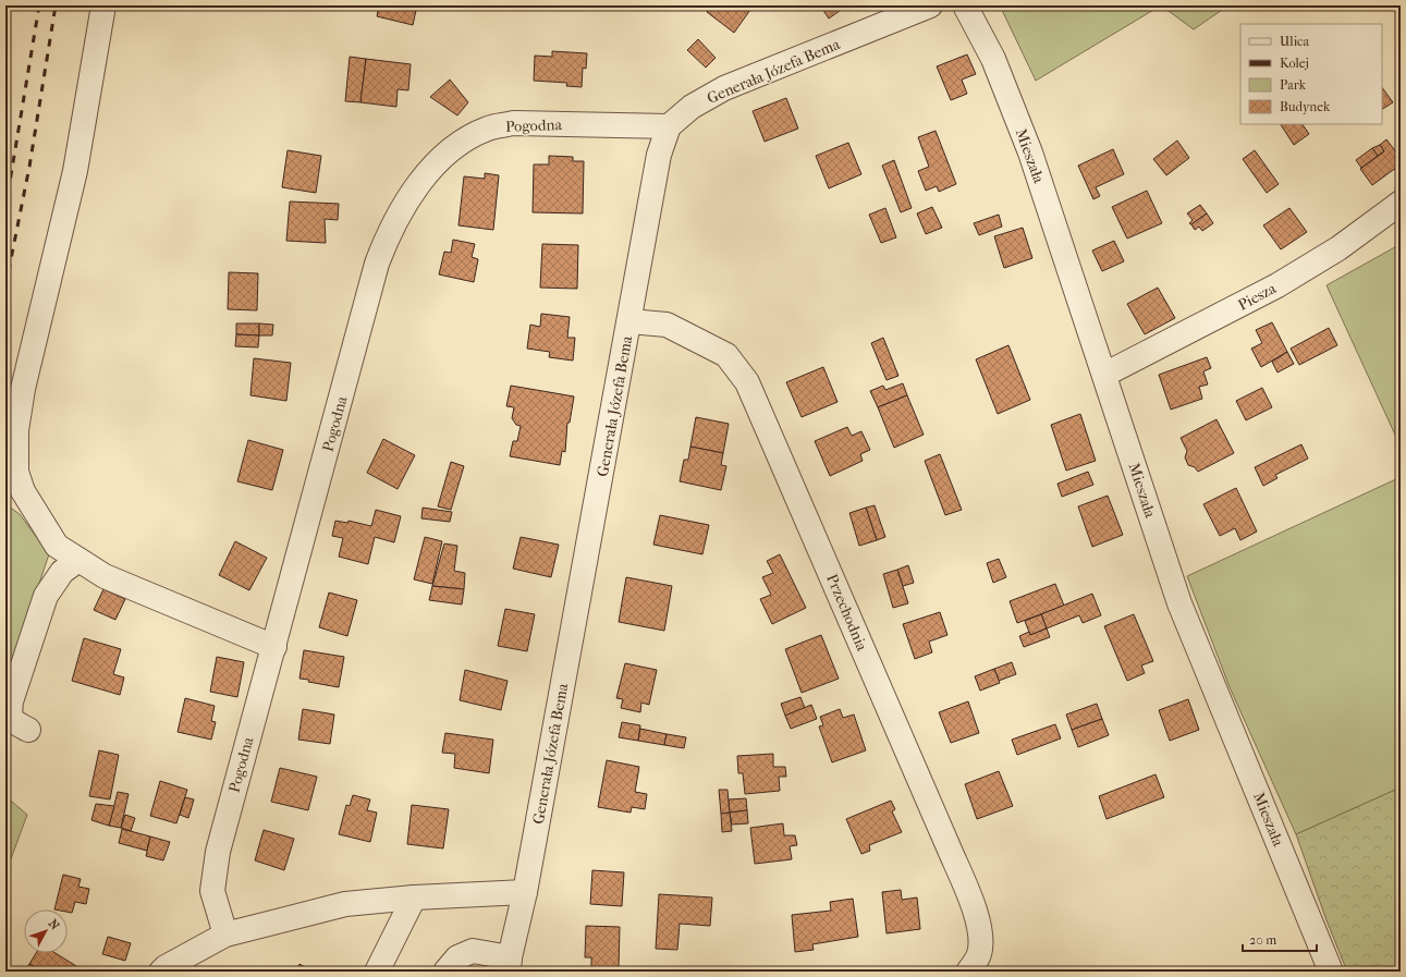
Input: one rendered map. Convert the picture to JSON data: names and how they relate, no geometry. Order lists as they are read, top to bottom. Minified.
{"streets":{"street":["Generała Józefa Bema","Pogodna","Mieszała","Piesza","Przechodnia"]},"crossings":[["Generała Józefa Bema","Pogodna"],["Generała Józefa Bema","Przechodnia"],["Mieszała","Piesza"]],"legend":["Ulica","Kolej","Park","Budynek"],"scale_bar":"20 m","north":"top right"}
